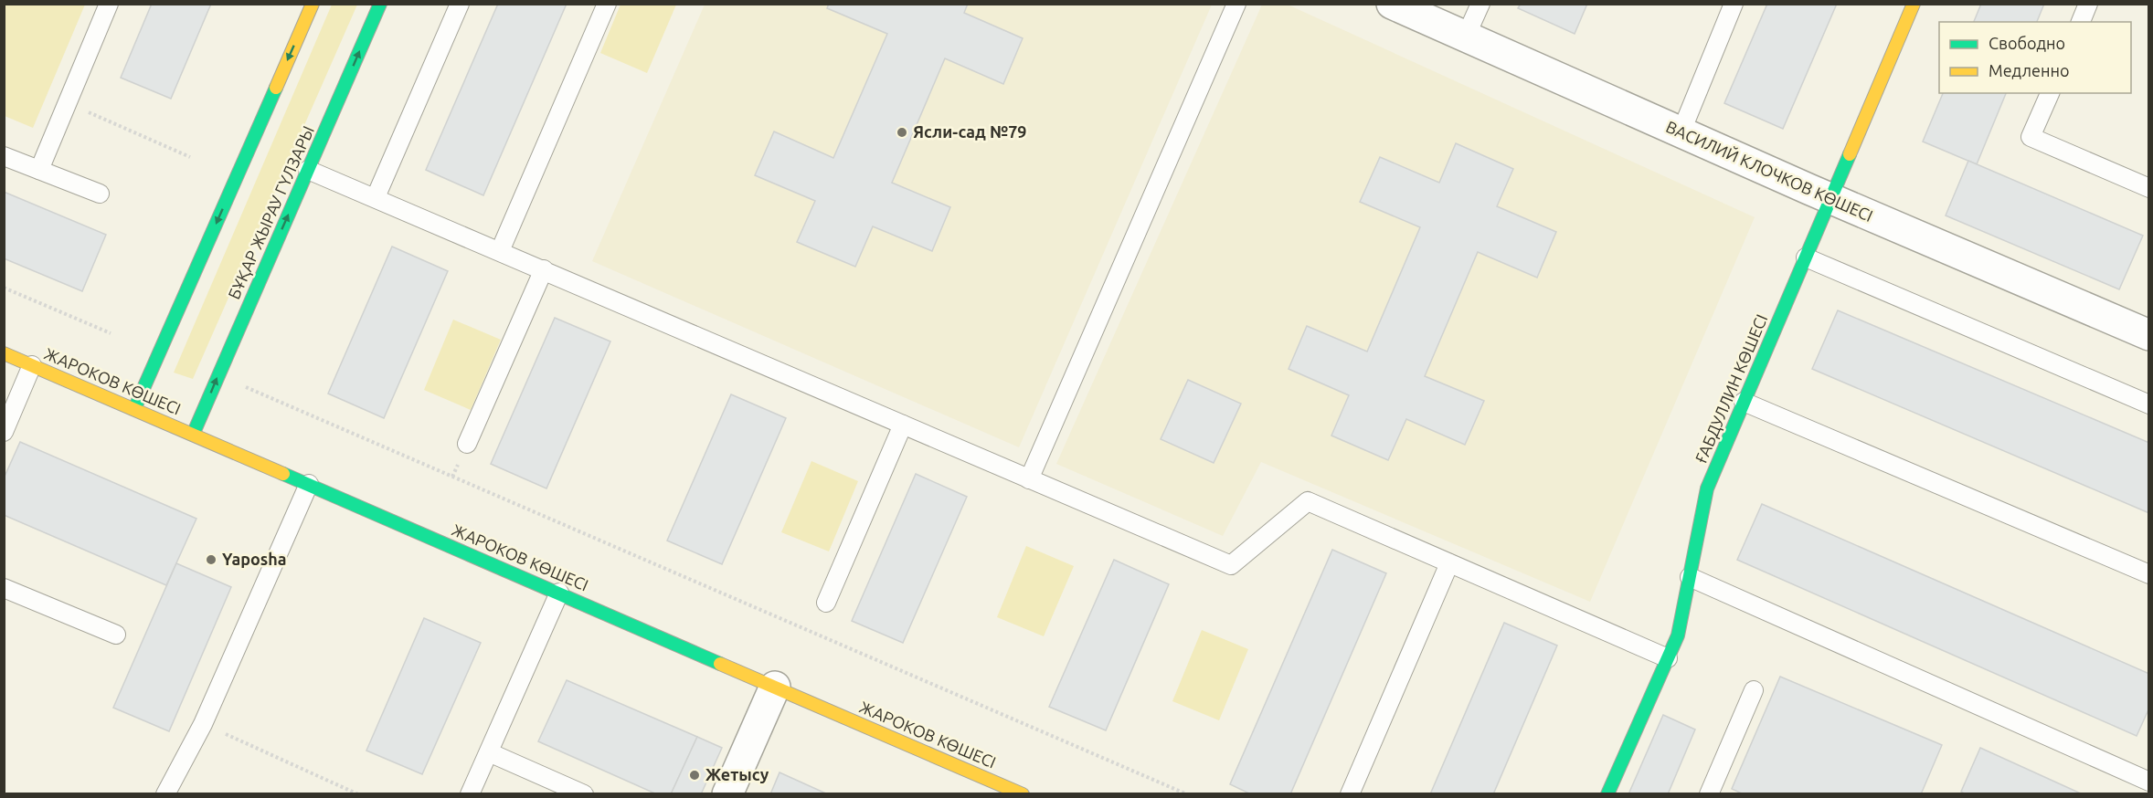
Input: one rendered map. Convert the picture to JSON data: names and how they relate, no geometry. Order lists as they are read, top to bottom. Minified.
{"streets":{"street":["ВАСИЛИЙ КЛОЧКОВ КӨШЕСІ","БҰҚАР ЖЫРАУ ГҮЛЗАРЫ","ЖАРОКОВ КӨШЕСІ","ҒАБДУЛЛИН КӨШЕСІ"]},"crossings":[["ВАСИЛИЙ КЛОЧКОВ КӨШЕСІ","ҒАБДУЛЛИН КӨШЕСІ"],["БҰҚАР ЖЫРАУ ГҮЛЗАРЫ","ЖАРОКОВ КӨШЕСІ"]],"places":["Ясли-сад №79","Yaposha","Жетысу"],"legend":["Свободно","Медленно"]}
